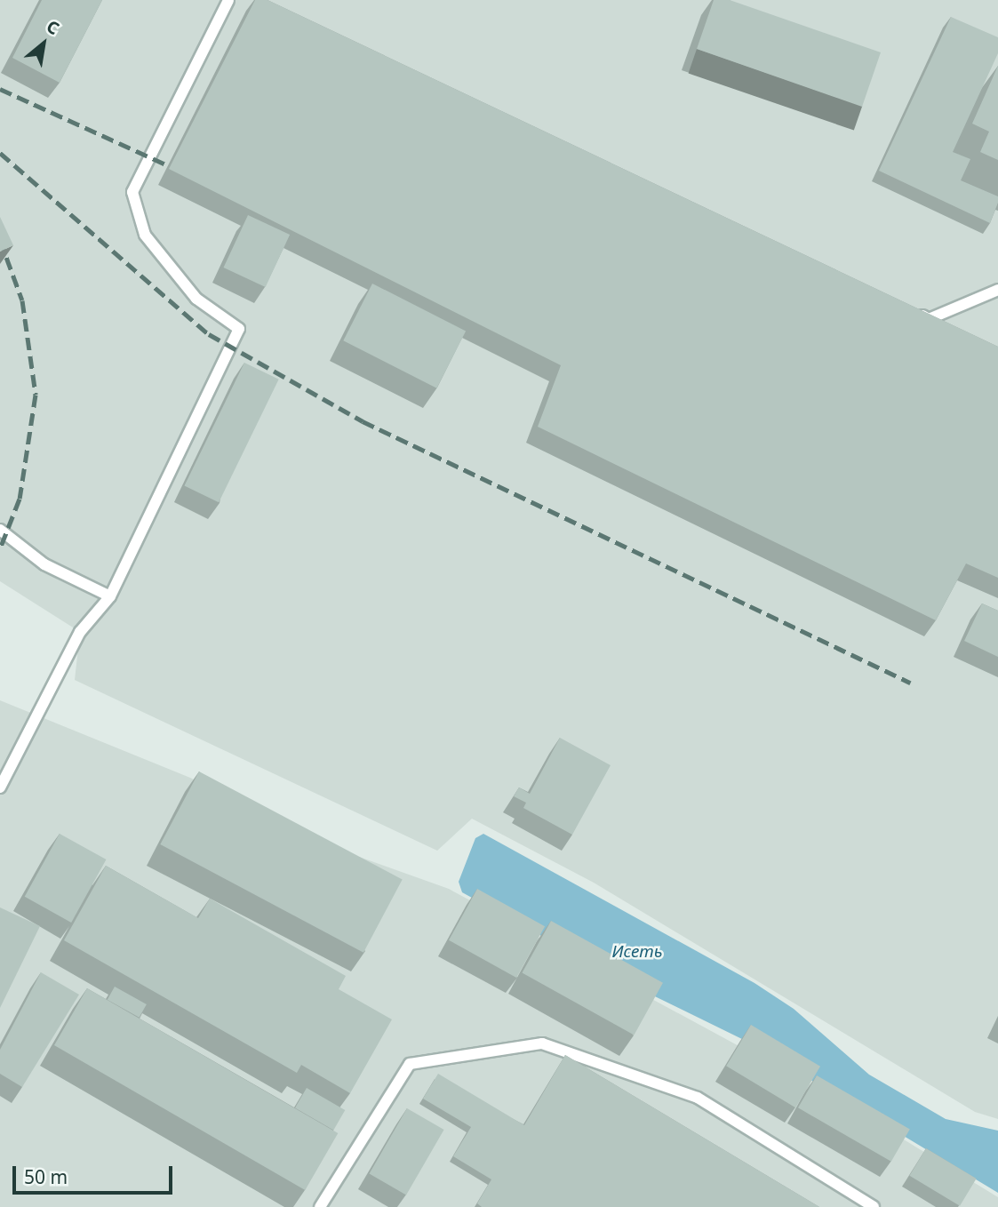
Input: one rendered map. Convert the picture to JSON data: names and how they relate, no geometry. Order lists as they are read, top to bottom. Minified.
{"water":["Исеть"],"scale_bar":"50 m","north":"top right"}
